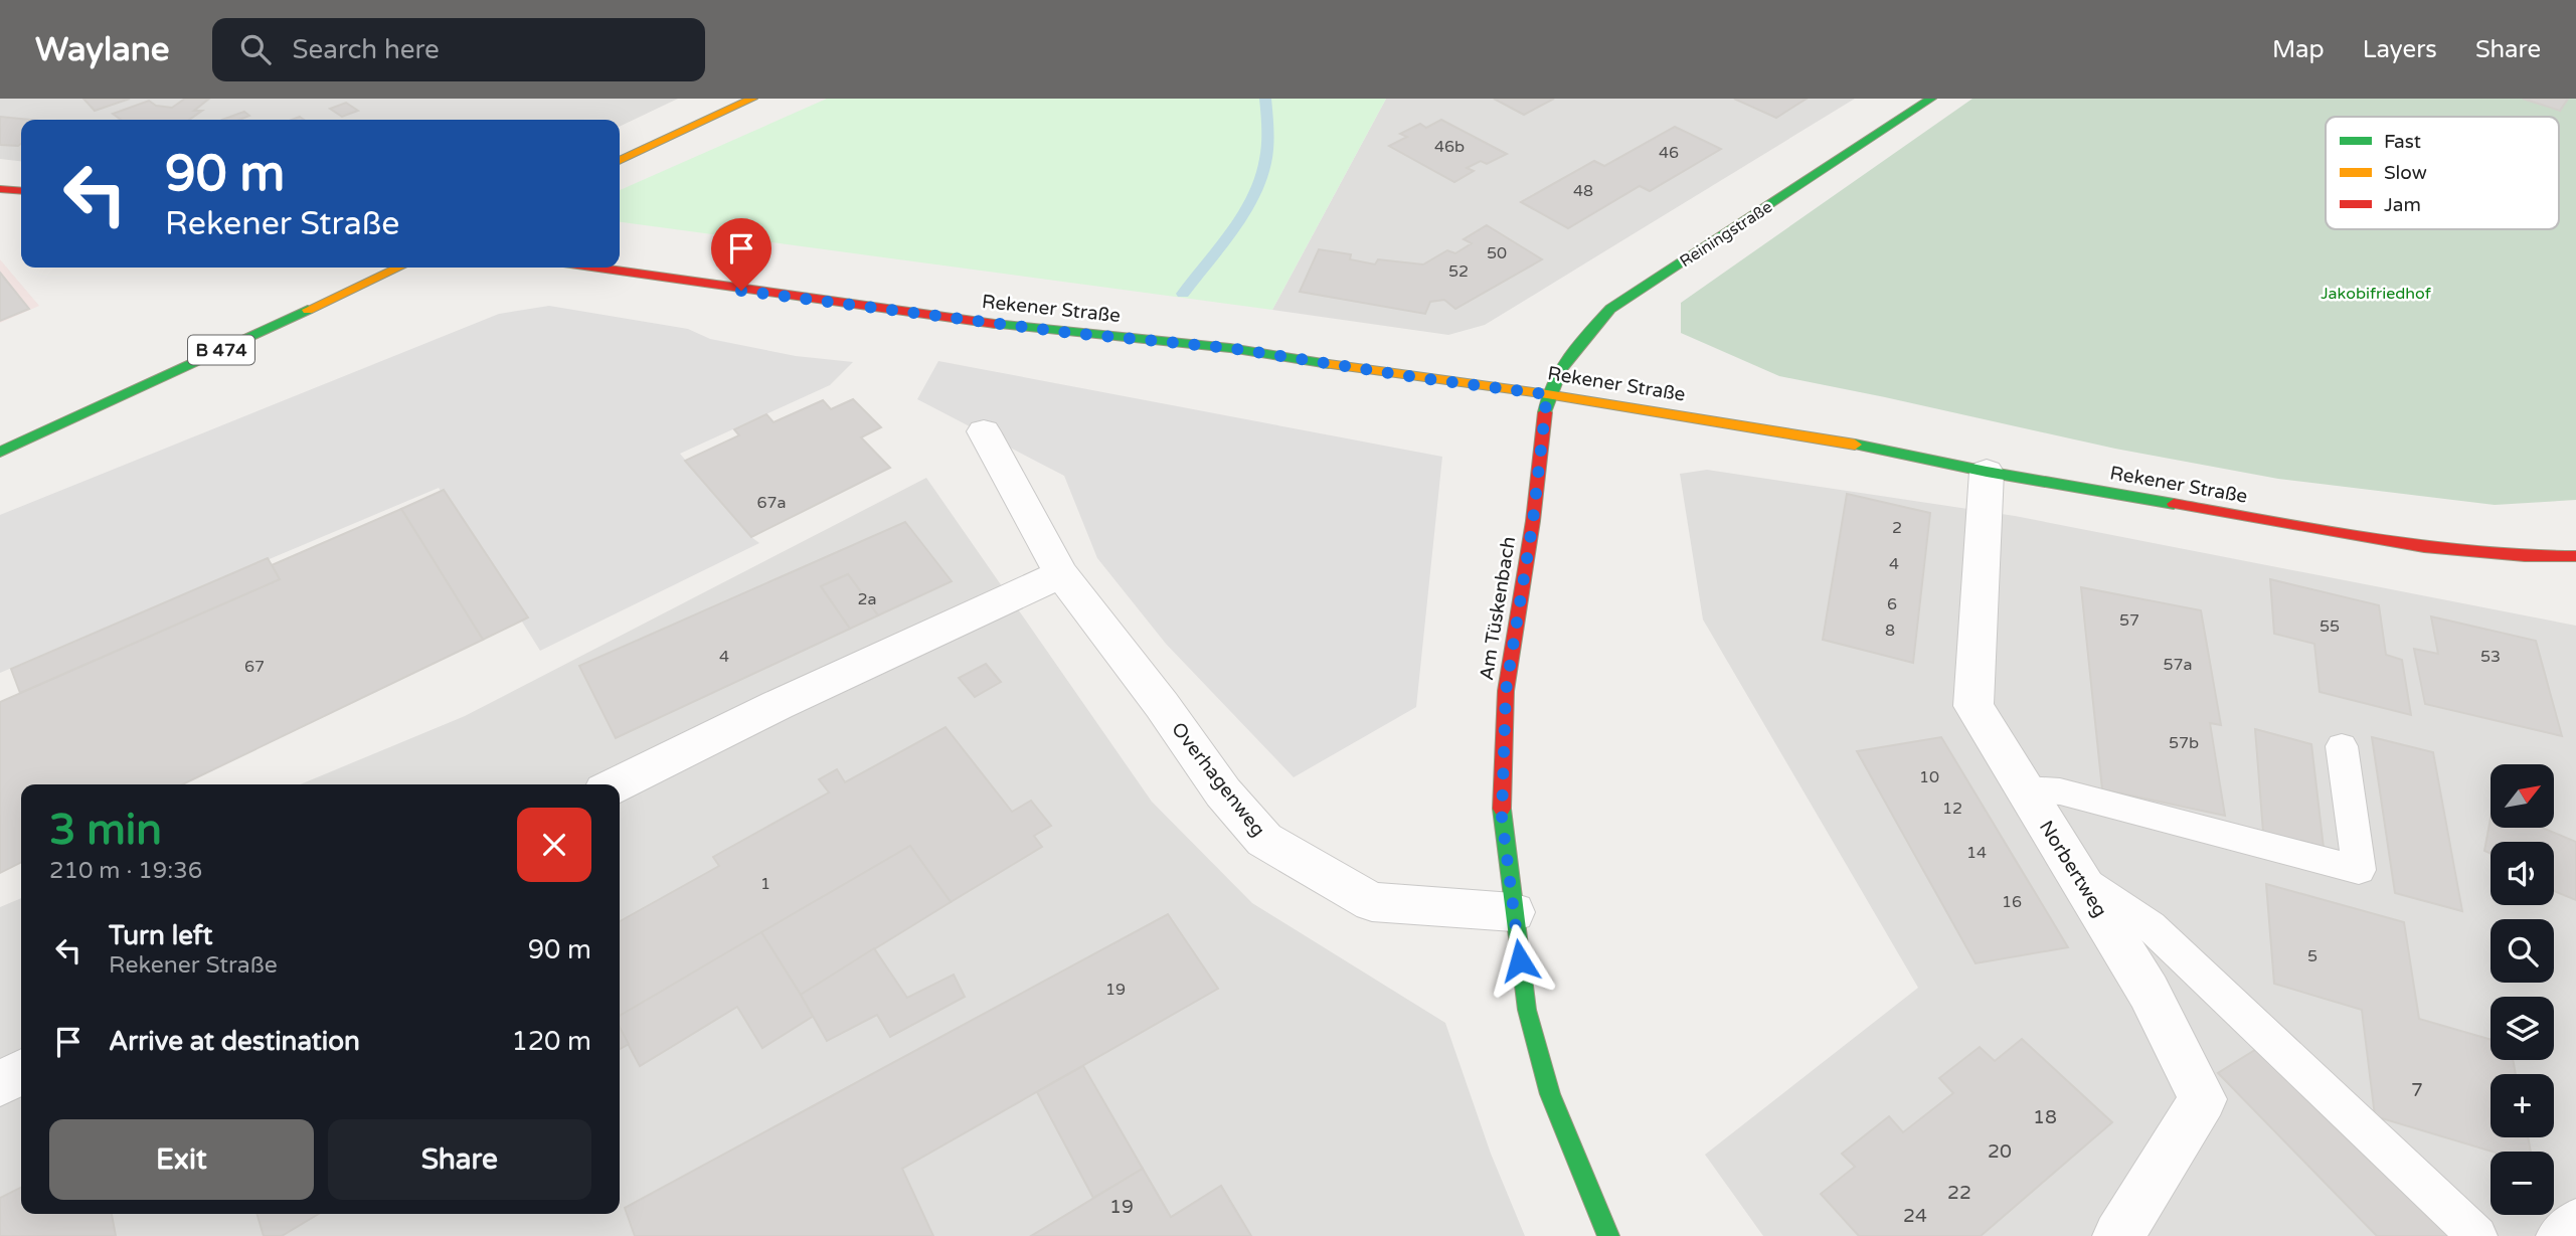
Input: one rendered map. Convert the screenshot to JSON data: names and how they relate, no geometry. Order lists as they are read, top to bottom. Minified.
{"streets":{"street":["Reiningstraße","Rekener Straße","B 474","Am Tüskenbach","Overhagenweg","Norbertweg"]},"crossings":[["Reiningstraße","Rekener Straße"],["Reiningstraße","Am Tüskenbach"],["Rekener Straße","Am Tüskenbach"],["Rekener Straße","Norbertweg"],["Am Tüskenbach","Overhagenweg"]],"parks":["Jakobifriedhof"],"house_numbers":["46b","46","48","50","52","67a","2","4","2a","6","57","55","8","4","53","57a","67","57b","10","12","14","1","16","5","19","7","18","20","22","19","24"],"legend":["Fast","Slow","Jam"],"north":"top right","page":{"header":"Waylane","search":"Search here","nav":["Map","Layers","Share"],"turn":["90 m","Rekener Straße"],"map_buttons":["+","−"],"heading":["3 min","210 m · 19:36"],"list":[{"name":"Turn left","note":"Rekener Straße","value":"90 m"},{"name":"Arrive at destination","value":"120 m"}],"buttons":["Exit","Share"]}}
